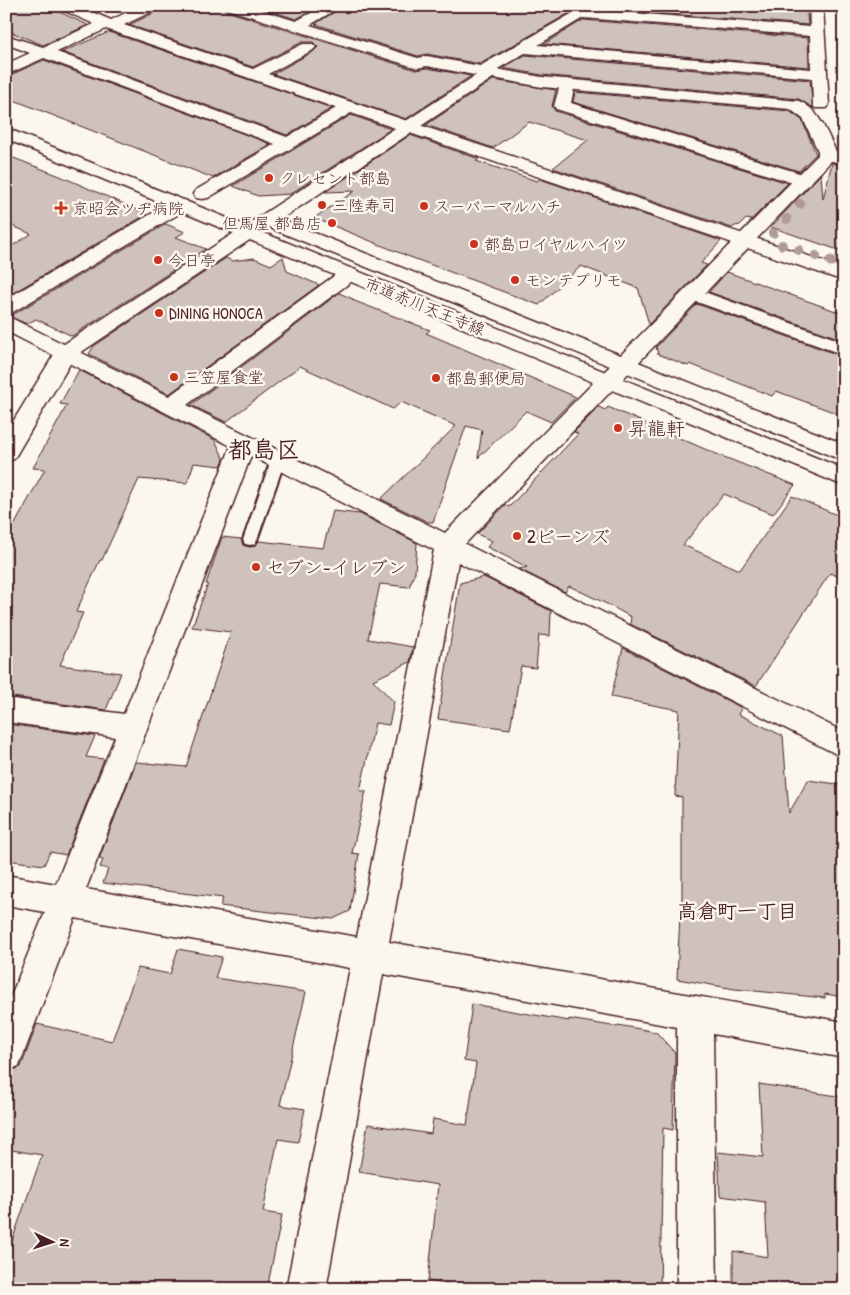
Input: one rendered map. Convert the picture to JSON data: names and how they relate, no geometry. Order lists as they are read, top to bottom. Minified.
{"streets":{"street":["市道赤川天王寺線"]},"districts":["都島区","高倉町一丁目"],"places":{"other":["クレセント都島","三陸寿司","スーパーマルハチ","但馬屋 都島店","都島ロイヤルハイツ","今日亭","モンテプリモ","DINING HONOCA","三笠屋食堂","都島郵便局","昇龍軒","2ビーンズ","セブン-イレブン"],"health":["京昭会ツヂ病院"]},"north":"right"}
